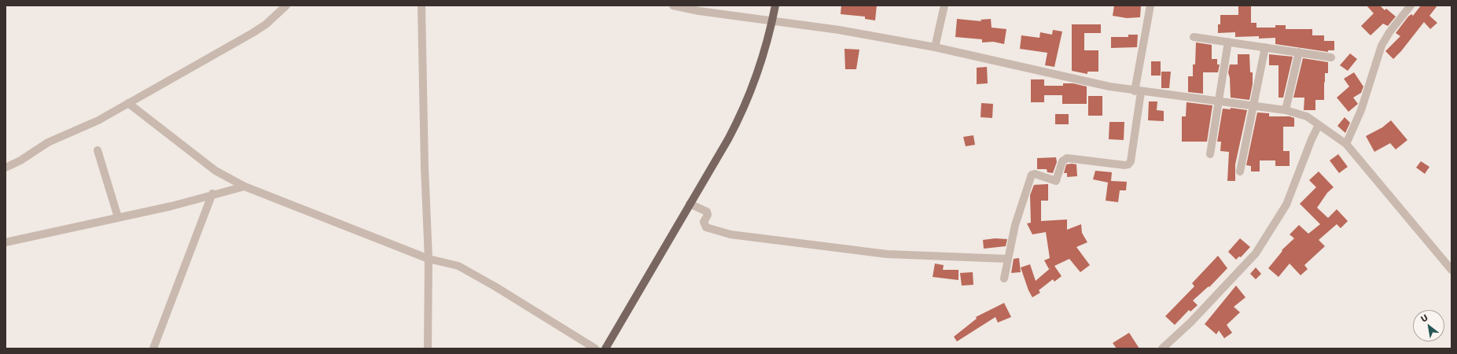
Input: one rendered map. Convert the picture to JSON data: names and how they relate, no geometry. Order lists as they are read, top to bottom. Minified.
{"north":"top left"}
